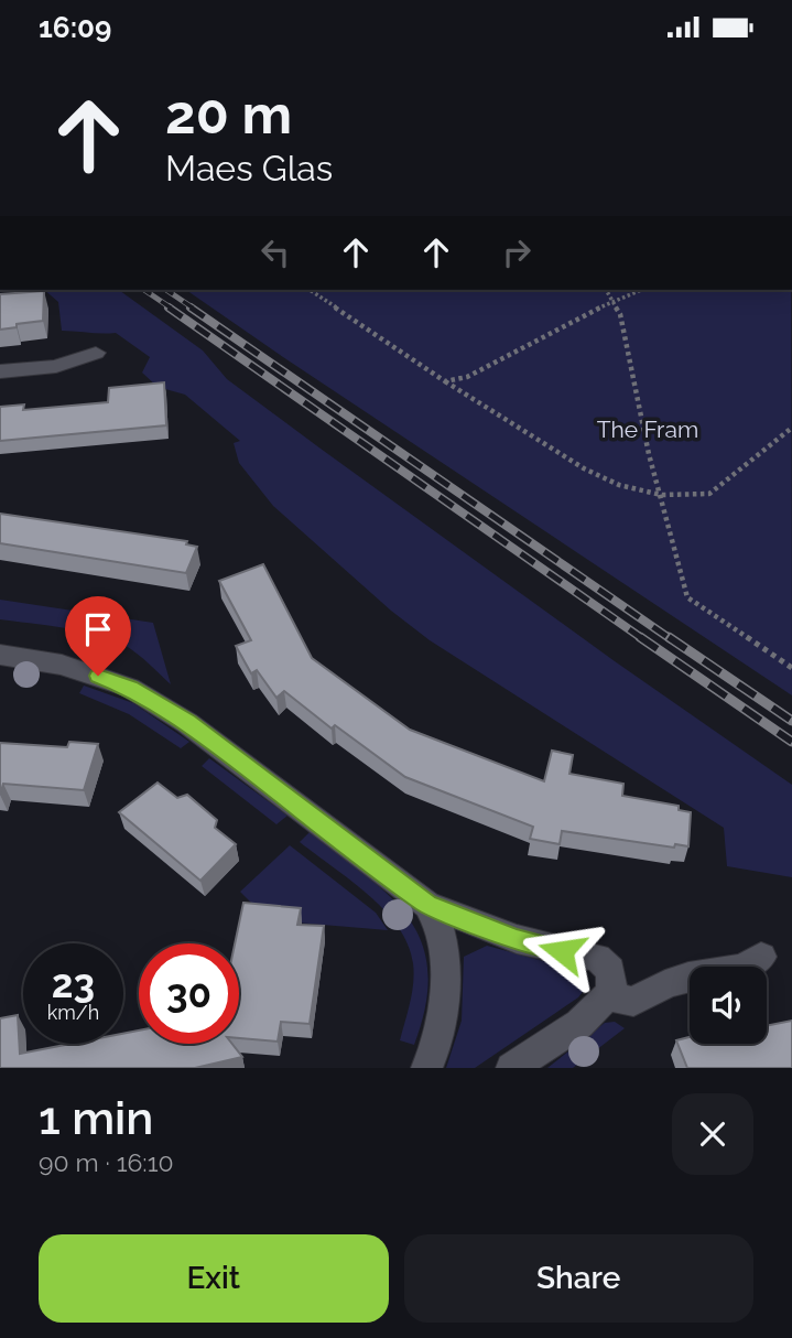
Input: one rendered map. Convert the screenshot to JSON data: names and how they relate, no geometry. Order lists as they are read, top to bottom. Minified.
{"parks":["The Fram"],"page":{"status":"16:09","turn":["20 m","Maes Glas"],"speed":"23 km/h","limit":"30","heading":["1 min","90 m · 16:10"],"buttons":["Exit","Share"]}}
